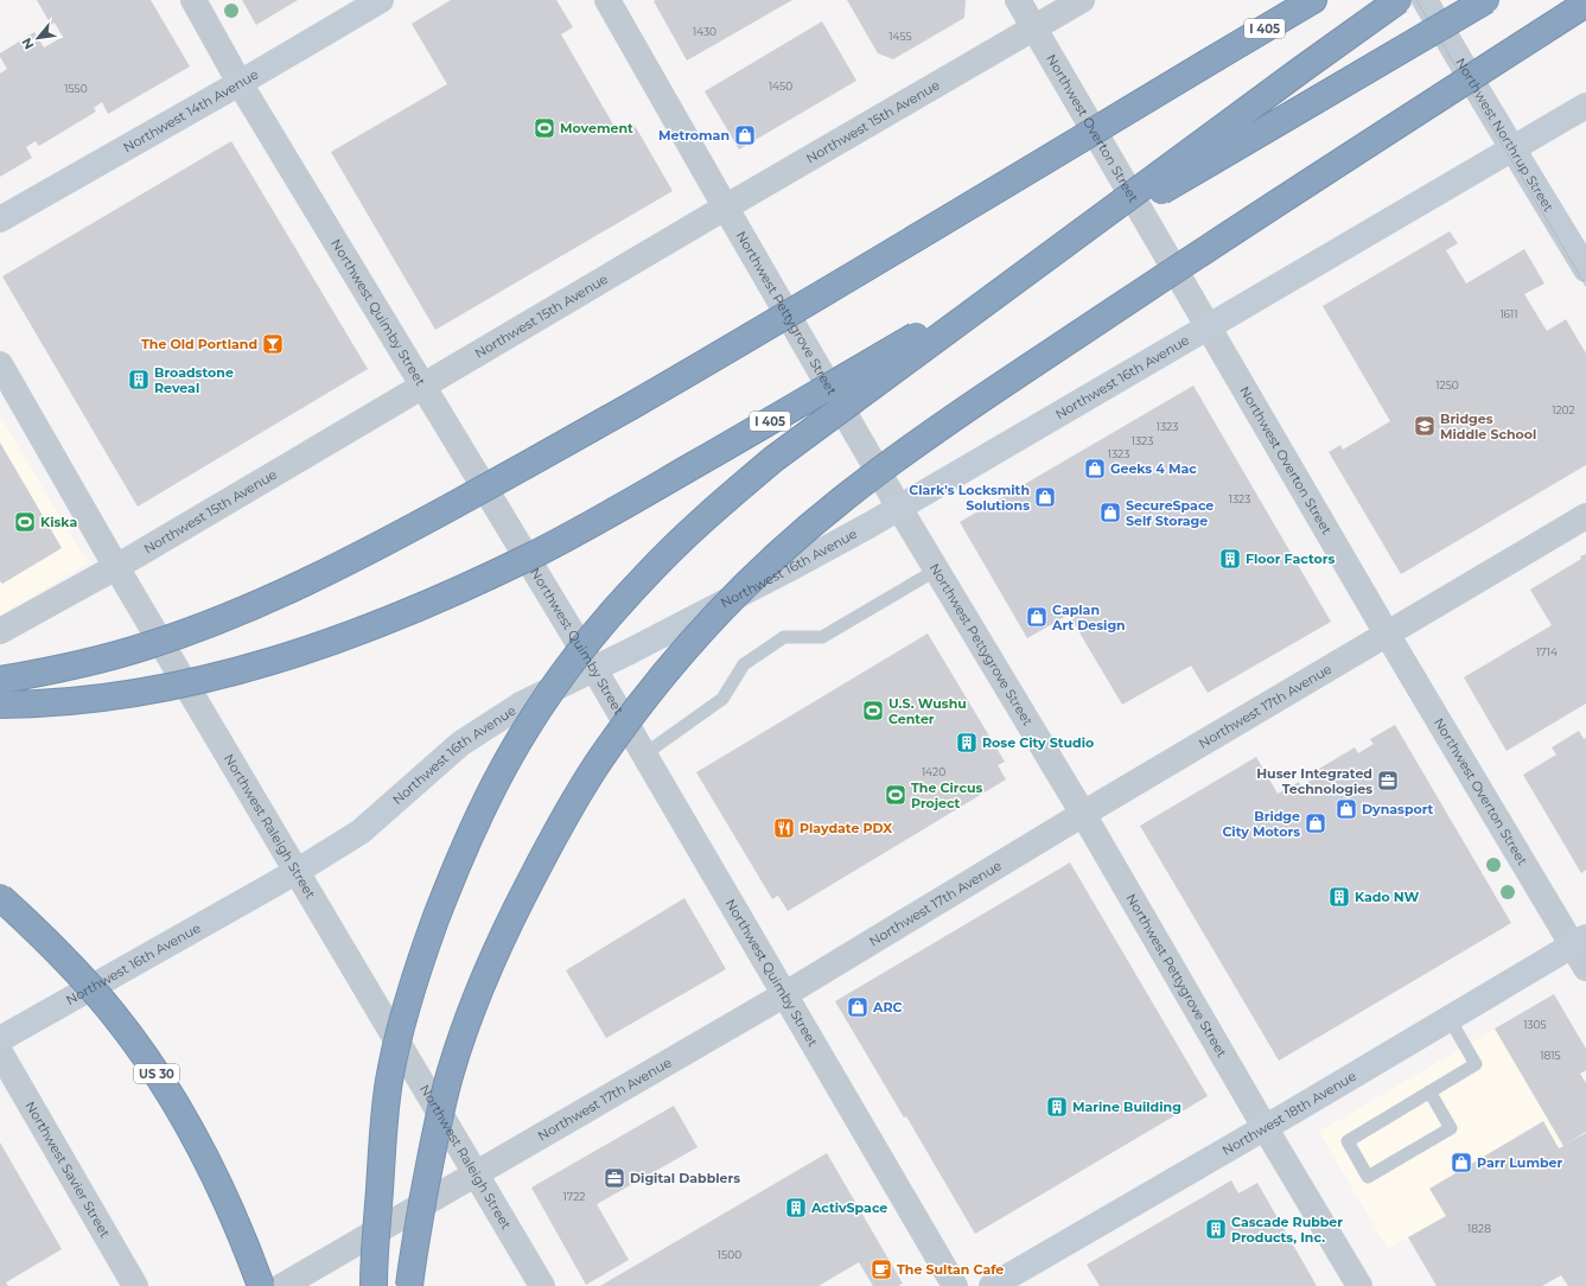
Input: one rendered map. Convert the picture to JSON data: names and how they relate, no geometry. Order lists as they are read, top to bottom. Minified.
{"streets":{"highway":["I 405","US 30"],"street":["Northwest 14th Avenue","Northwest 15th Avenue","Northwest Overton Street","Northwest Northrup Street","Northwest Quimby Street","Northwest Pettygrove Street","Northwest 16th Avenue","Northwest 17th Avenue","Northwest Raleigh Street","Northwest 18th Avenue","Northwest Savier Street"]},"crossings":[["Northwest 14th Avenue","Northwest Quimby Street"],["Northwest 15th Avenue","Northwest Overton Street"],["Northwest 15th Avenue","Northwest Quimby Street"],["Northwest 15th Avenue","Northwest Pettygrove Street"],["Northwest 15th Avenue","Northwest Raleigh Street"],["Northwest Overton Street","Northwest 16th Avenue"],["Northwest Overton Street","Northwest 17th Avenue"],["Northwest Overton Street","Northwest 18th Avenue"],["Northwest Northrup Street","Northwest 16th Avenue"],["Northwest Quimby Street","Northwest 16th Avenue"],["Northwest Quimby Street","Northwest 17th Avenue"],["Northwest Pettygrove Street","Northwest 16th Avenue"],["Northwest Pettygrove Street","Northwest 17th Avenue"],["Northwest Pettygrove Street","Northwest 18th Avenue"],["Northwest 16th Avenue","Northwest Raleigh Street"],["Northwest 17th Avenue","Northwest Raleigh Street"]],"places":{"sports":["Movement","Kiska","U.S. Wushu Center","The Circus Project"],"shop":["Metroman","Geeks 4 Mac","Clark's Locksmith Solutions","SecureSpace Self Storage","Caplan Art Design","Dynasport","Bridge City Motors","ARC","Parr Lumber"],"bar":["The Old Portland"],"building":["Broadstone Reveal","Floor Factors","Rose City Studio","Kado NW","Marine Building","ActivSpace","Cascade Rubber Products, Inc."],"school or university":["Bridges Middle School"],"office":["Huser Integrated Technologies","Digital Dabblers"],"restaurant":["Playdate PDX"],"cafe":["The Sultan Cafe"]},"house_numbers":["1430","1455","1450","1550","1611","1250","1202","1323","1323","1323","1323","1714","1420","1305","1815","1722","1828","1500"],"north":"bottom left"}
